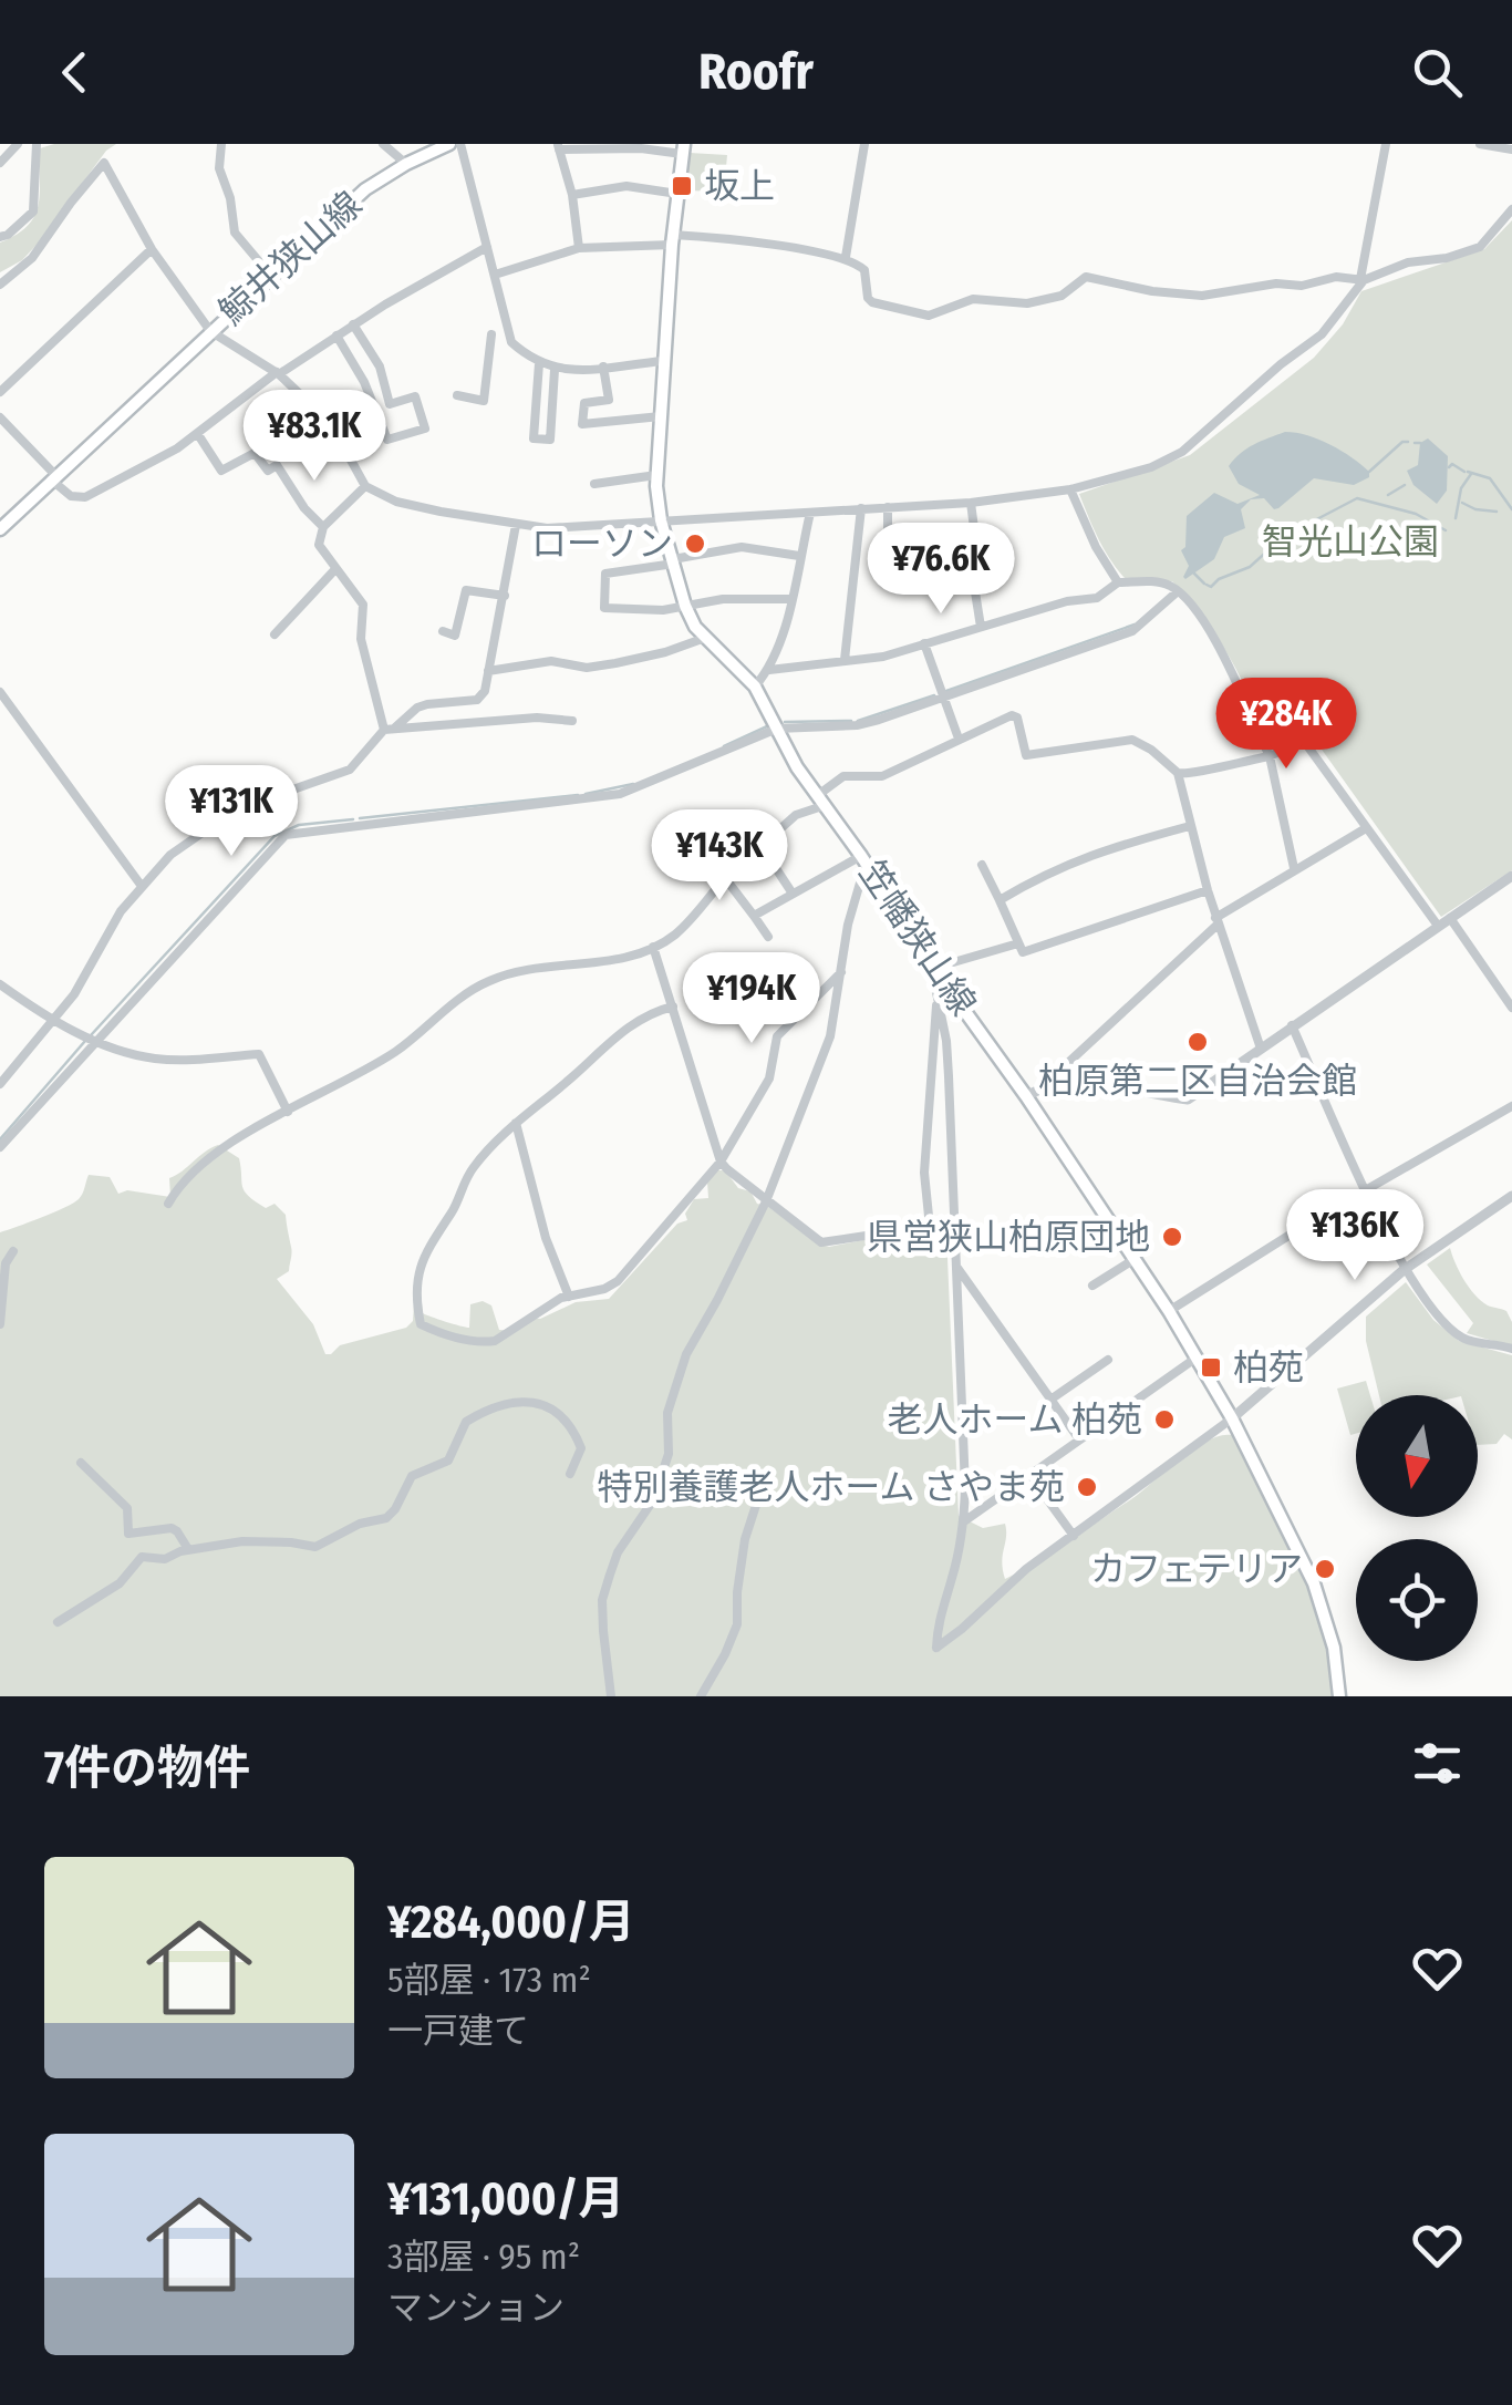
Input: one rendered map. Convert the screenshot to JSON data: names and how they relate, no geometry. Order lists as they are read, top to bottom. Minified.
{"streets":{"main road":["鯨井狭山線","笠幡狭山線"]},"parks":["智光山公園"],"places":{"transit":["坂上","柏苑"],"other":["ローソン","柏原第二区自治会館","県営狭山柏原団地","老人ホーム 柏苑","特別養護老人ホーム さやま苑","カフェテリア"]},"north":"bottom","page":{"header":"Roofr","price":["¥83.1K","¥76.6K","¥284K","¥131K","¥143K","¥194K","¥136K"],"heading":"7件の物件","list":[{"name":"¥284,000/月","note":"5部屋 · 173 m² · 一戸建て"},{"name":"¥131,000/月","note":"3部屋 · 95 m² · マンション"}]}}
